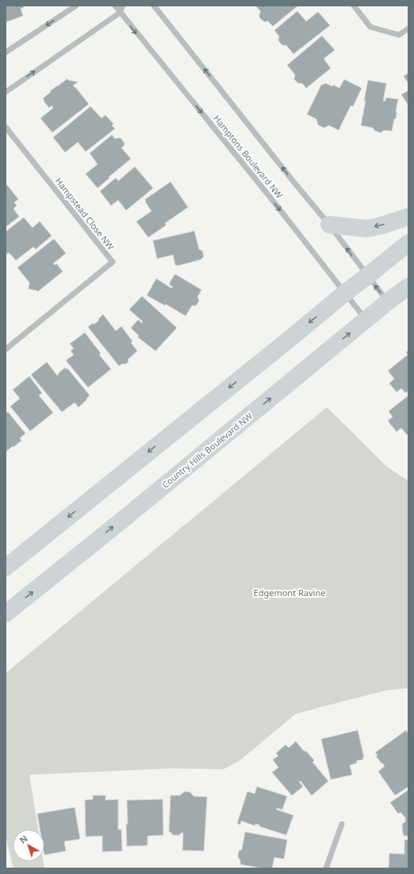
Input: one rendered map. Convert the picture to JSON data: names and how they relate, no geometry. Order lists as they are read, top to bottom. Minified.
{"streets":{"main road":["Country Hills Boulevard NW"],"street":["Hamptons Boulevard NW","Hampstead Close NW"]},"crossings":[["Hamptons Boulevard NW","Country Hills Boulevard NW"]],"parks":["Edgemont Ravine"],"north":"top left"}
